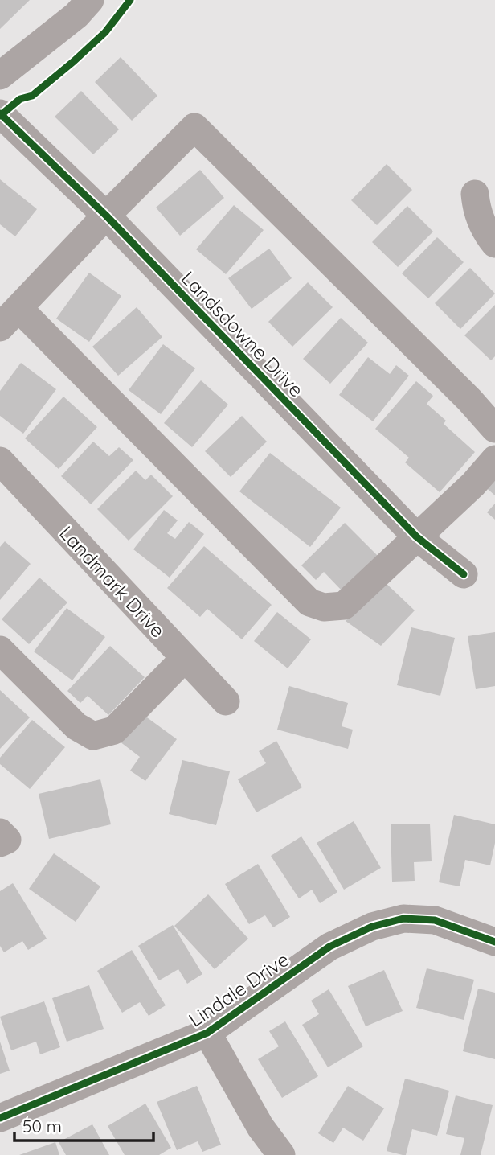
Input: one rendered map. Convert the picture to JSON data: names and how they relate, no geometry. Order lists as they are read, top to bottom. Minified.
{"streets":{"street":["Landsdowne Drive","Landmark Drive","Lindale Drive"]},"scale_bar":"50 m"}
